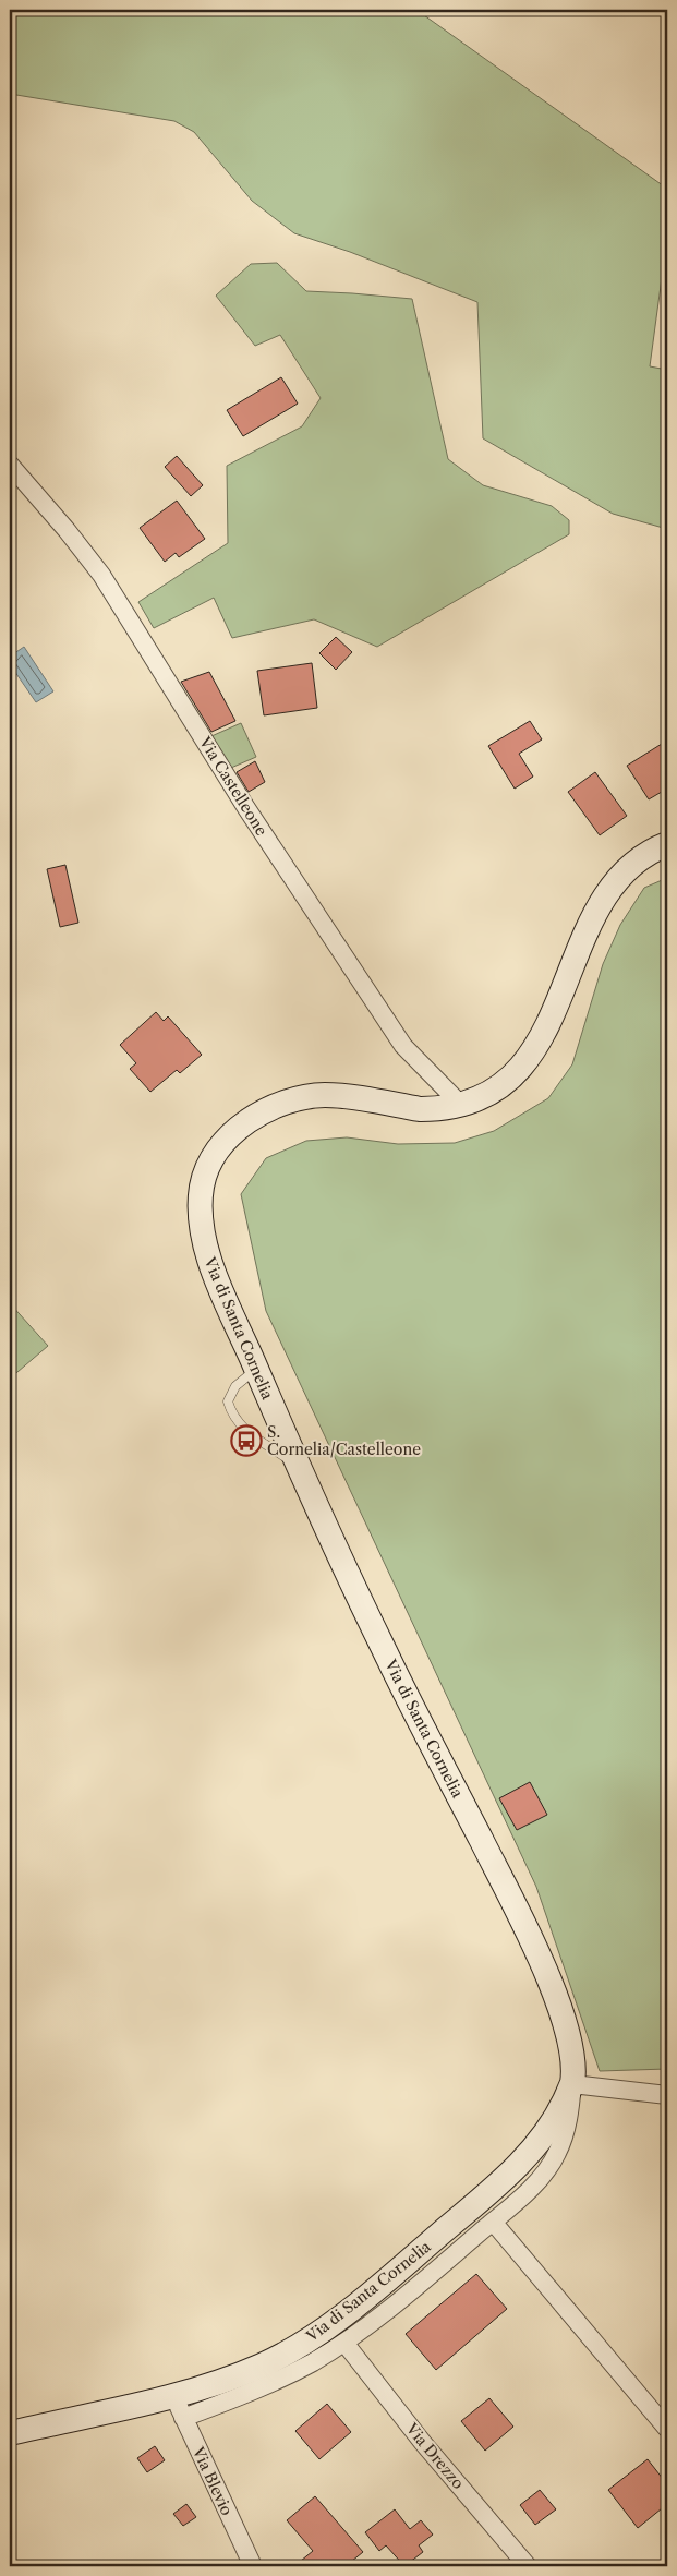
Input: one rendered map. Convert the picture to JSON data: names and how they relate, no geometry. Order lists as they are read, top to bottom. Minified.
{"streets":{"street":["Via Castelleone","Via di Santa Cornelia","Via Drezzo","Via Blevio"]},"crossings":[["Via Castelleone","Via di Santa Cornelia"],["Via di Santa Cornelia","Via Drezzo"],["Via di Santa Cornelia","Via Blevio"]],"places":{"bus stop":["S. Cornelia/Castelleone"]}}
